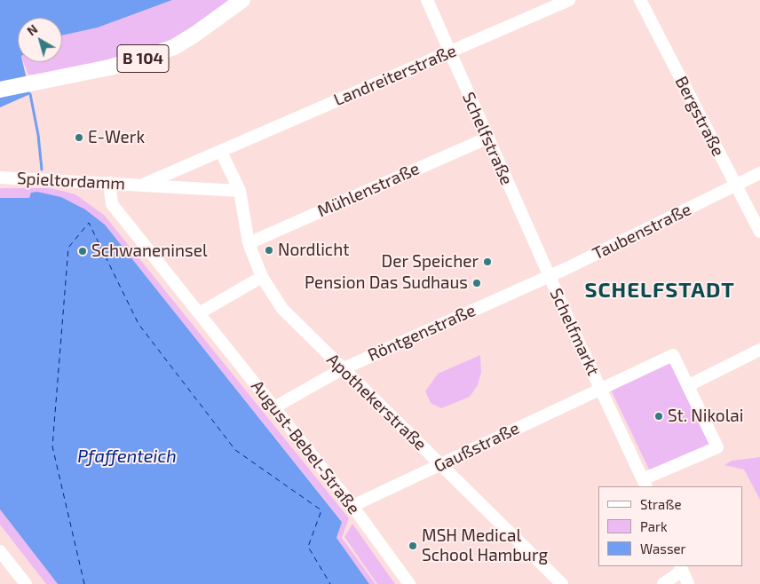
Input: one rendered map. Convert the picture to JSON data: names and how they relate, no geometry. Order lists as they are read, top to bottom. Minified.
{"streets":{"main road":["B 104"],"street":["Landreiterstraße","Bergstraße","Schelfstraße","Spieltordamm","Mühlenstraße","Taubenstraße","Schelfmarkt","Röntgenstraße","Apothekerstraße","August-Bebel-Straße","Gaußstraße"]},"crossings":[["Landreiterstraße","Schelfstraße"],["Landreiterstraße","Spieltordamm"],["Landreiterstraße","Apothekerstraße"],["Bergstraße","Taubenstraße"],["Schelfstraße","Mühlenstraße"],["Schelfstraße","Taubenstraße"],["Schelfstraße","Schelfmarkt"],["Schelfstraße","Röntgenstraße"],["Spieltordamm","Apothekerstraße"],["Spieltordamm","August-Bebel-Straße"],["Mühlenstraße","Apothekerstraße"],["Taubenstraße","Schelfmarkt"],["Taubenstraße","Röntgenstraße"],["Schelfmarkt","Röntgenstraße"],["Schelfmarkt","Gaußstraße"],["Röntgenstraße","Apothekerstraße"],["Röntgenstraße","August-Bebel-Straße"],["Apothekerstraße","Gaußstraße"],["August-Bebel-Straße","Gaußstraße"]],"districts":["SCHELFSTADT"],"water":["Pfaffenteich"],"places":["E-Werk","Nordlicht","Schwaneninsel","Der Speicher","Pension Das Sudhaus","St. Nikolai","MSH Medical School Hamburg"],"legend":["Straße","Park","Wasser"],"north":"top left"}
